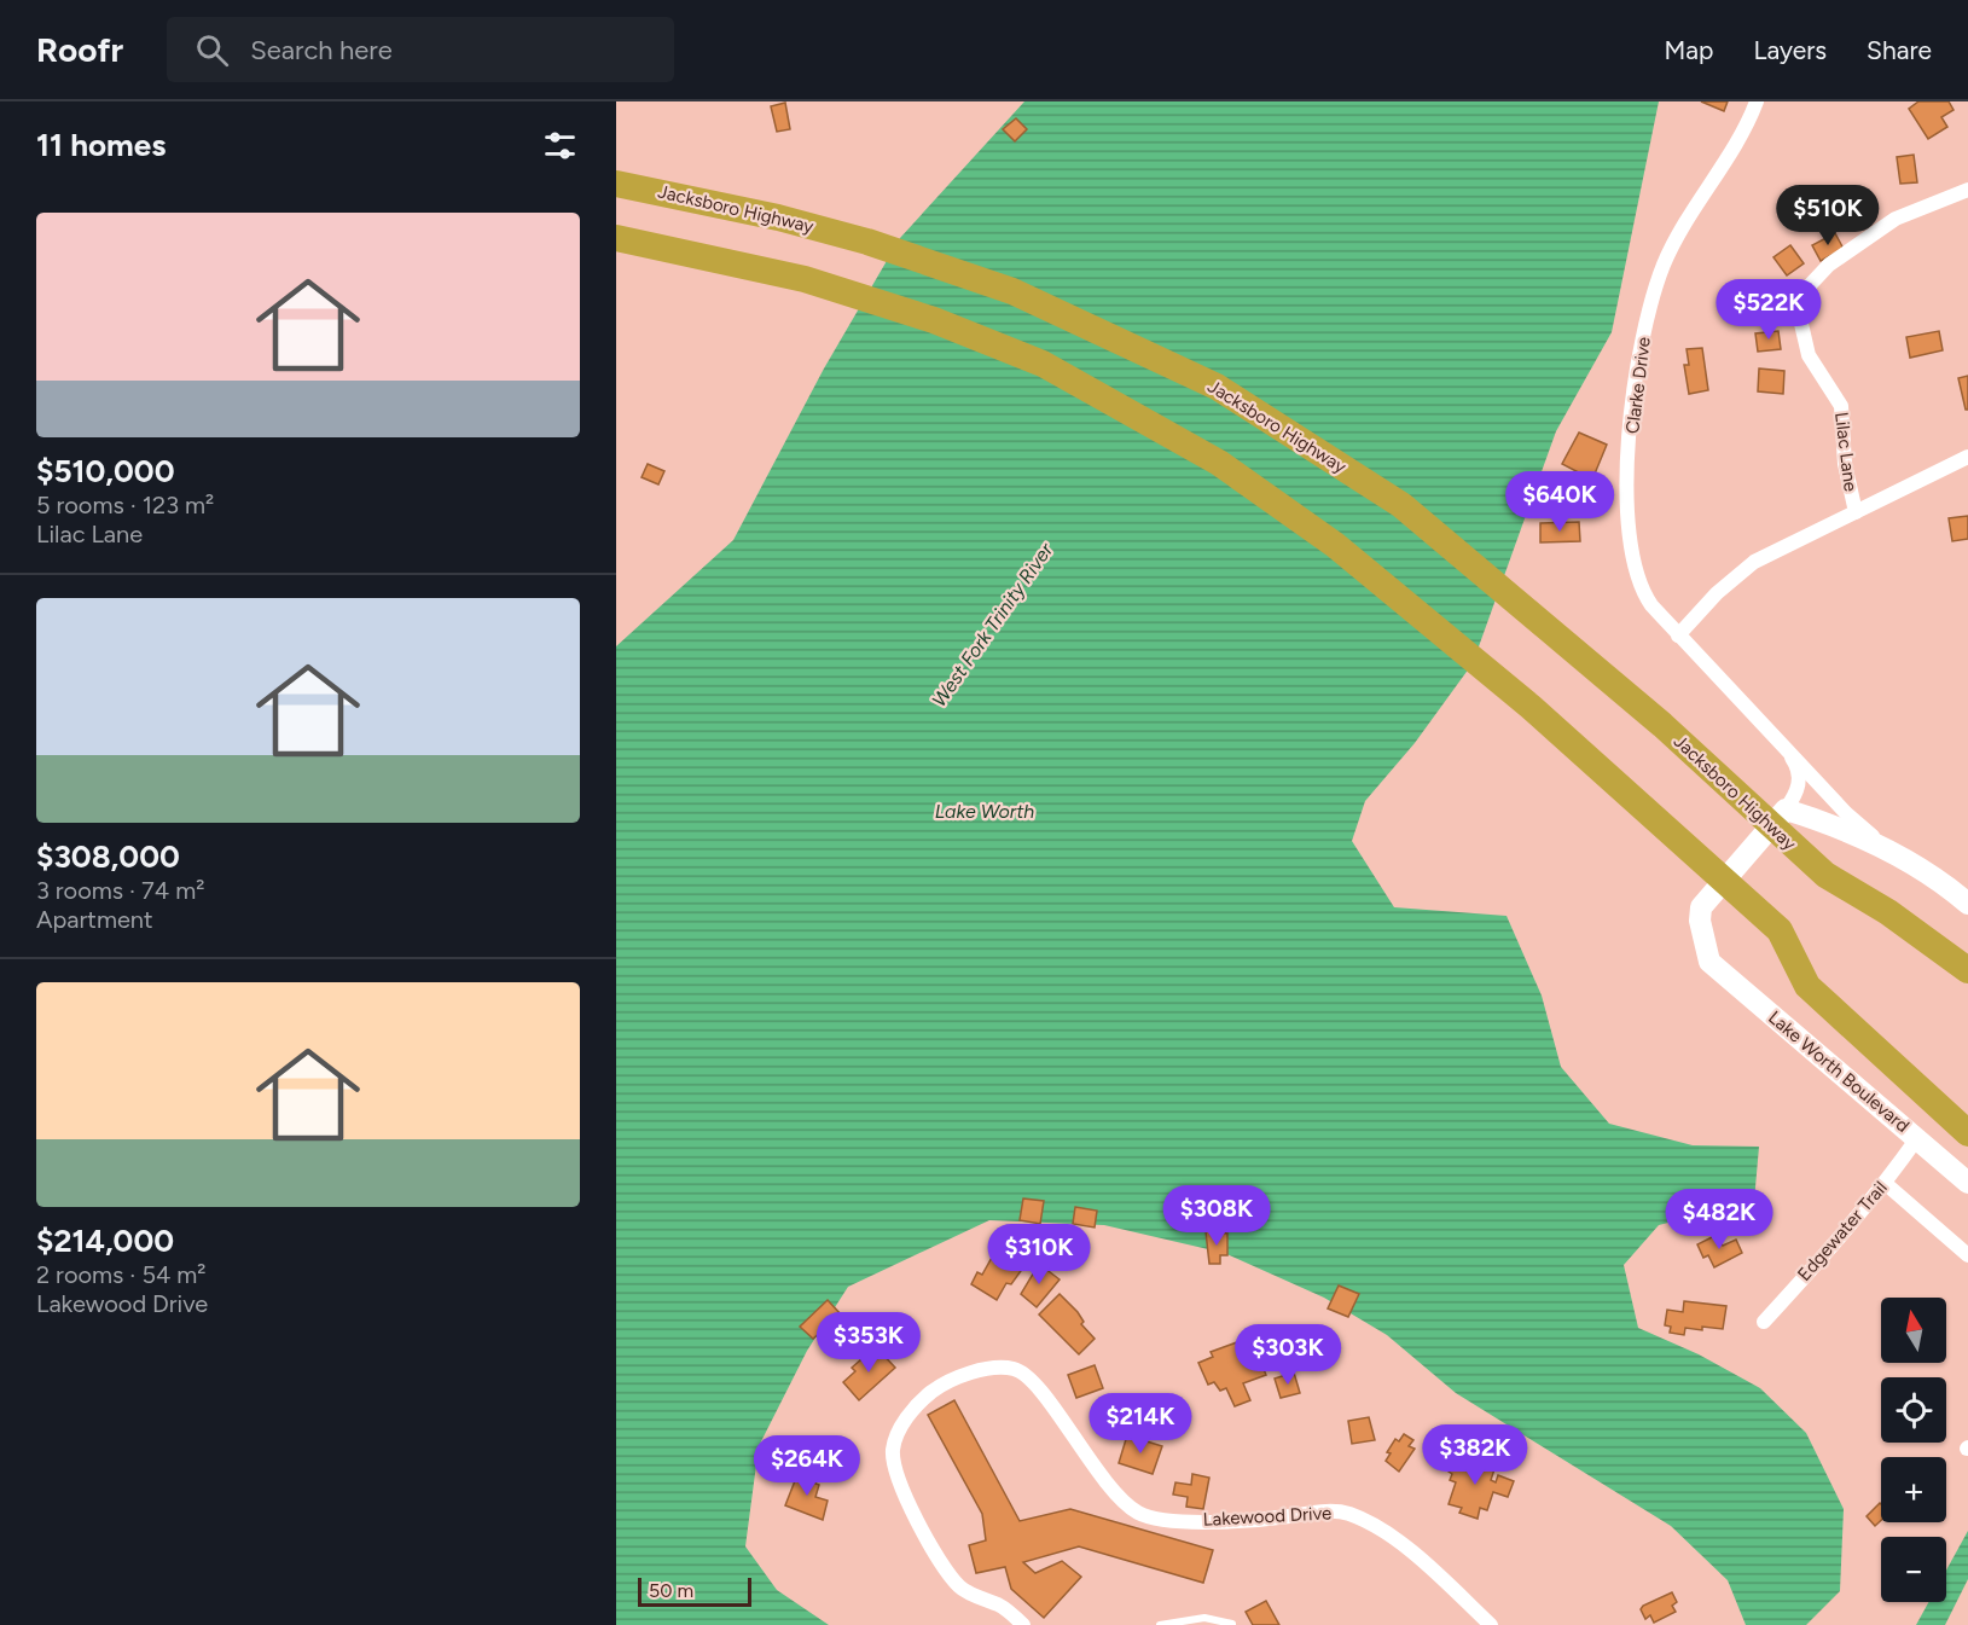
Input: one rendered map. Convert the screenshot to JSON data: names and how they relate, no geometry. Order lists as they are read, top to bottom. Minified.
{"streets":{"highway":["Jacksboro Highway"],"main road":["Lake Worth Boulevard"],"street":["Clarke Drive","Lilac Lane","Edgewater Trail","Lakewood Drive"]},"crossings":[["Lake Worth Boulevard","Edgewater Trail"]],"water":["West Fork Trinity River","Lake Worth"],"scale_bar":"50 m","north":"top","page":{"header":"Roofr","search":"Search here","nav":["Map","Layers","Share"],"heading":"11 homes","price":["$510K","$522K","$640K","$308K","$482K","$310K","$353K","$303K","$214K","$382K","$264K"],"list":[{"name":"$510,000","note":"5 rooms · 123 m² · Lilac Lane"},{"name":"$308,000","note":"3 rooms · 74 m² · Apartment"},{"name":"$214,000","note":"2 rooms · 54 m² · Lakewood Drive"}],"map_buttons":["+","−"],"scale":"50 m"}}
